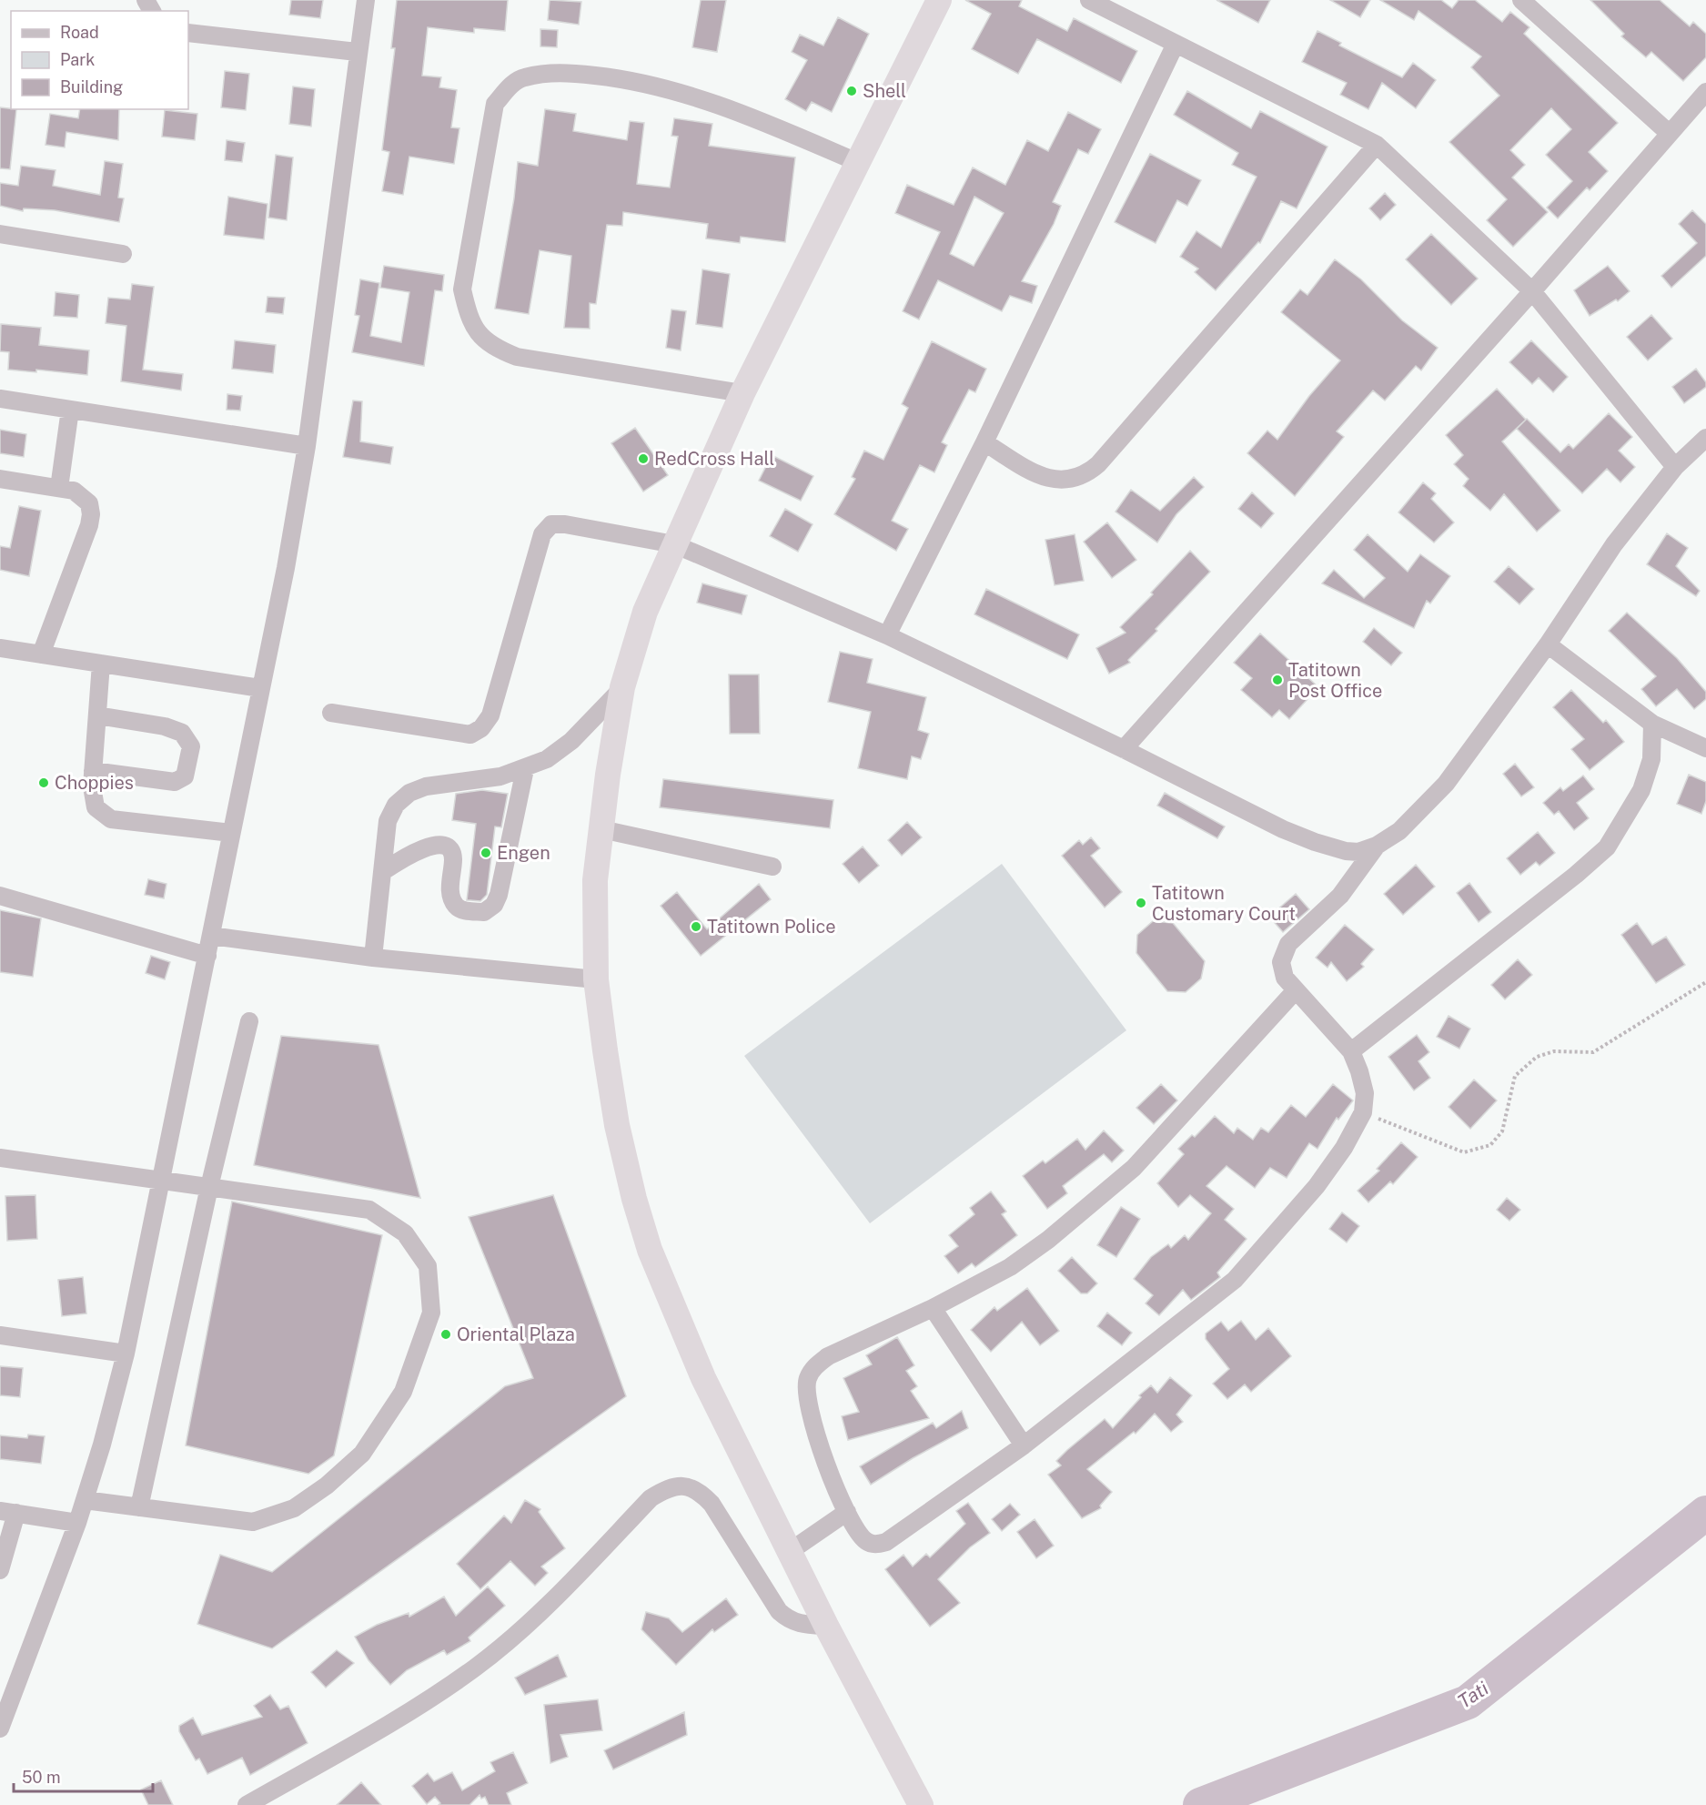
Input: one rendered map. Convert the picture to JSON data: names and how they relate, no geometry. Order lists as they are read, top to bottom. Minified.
{"water":["Tati"],"places":["Shell","RedCross Hall","Tatitown Post Office","Choppies","Engen","Tatitown Customary Court","Tatitown Police","Oriental Plaza"],"legend":["Road","Park","Building"],"scale_bar":"50 m"}
